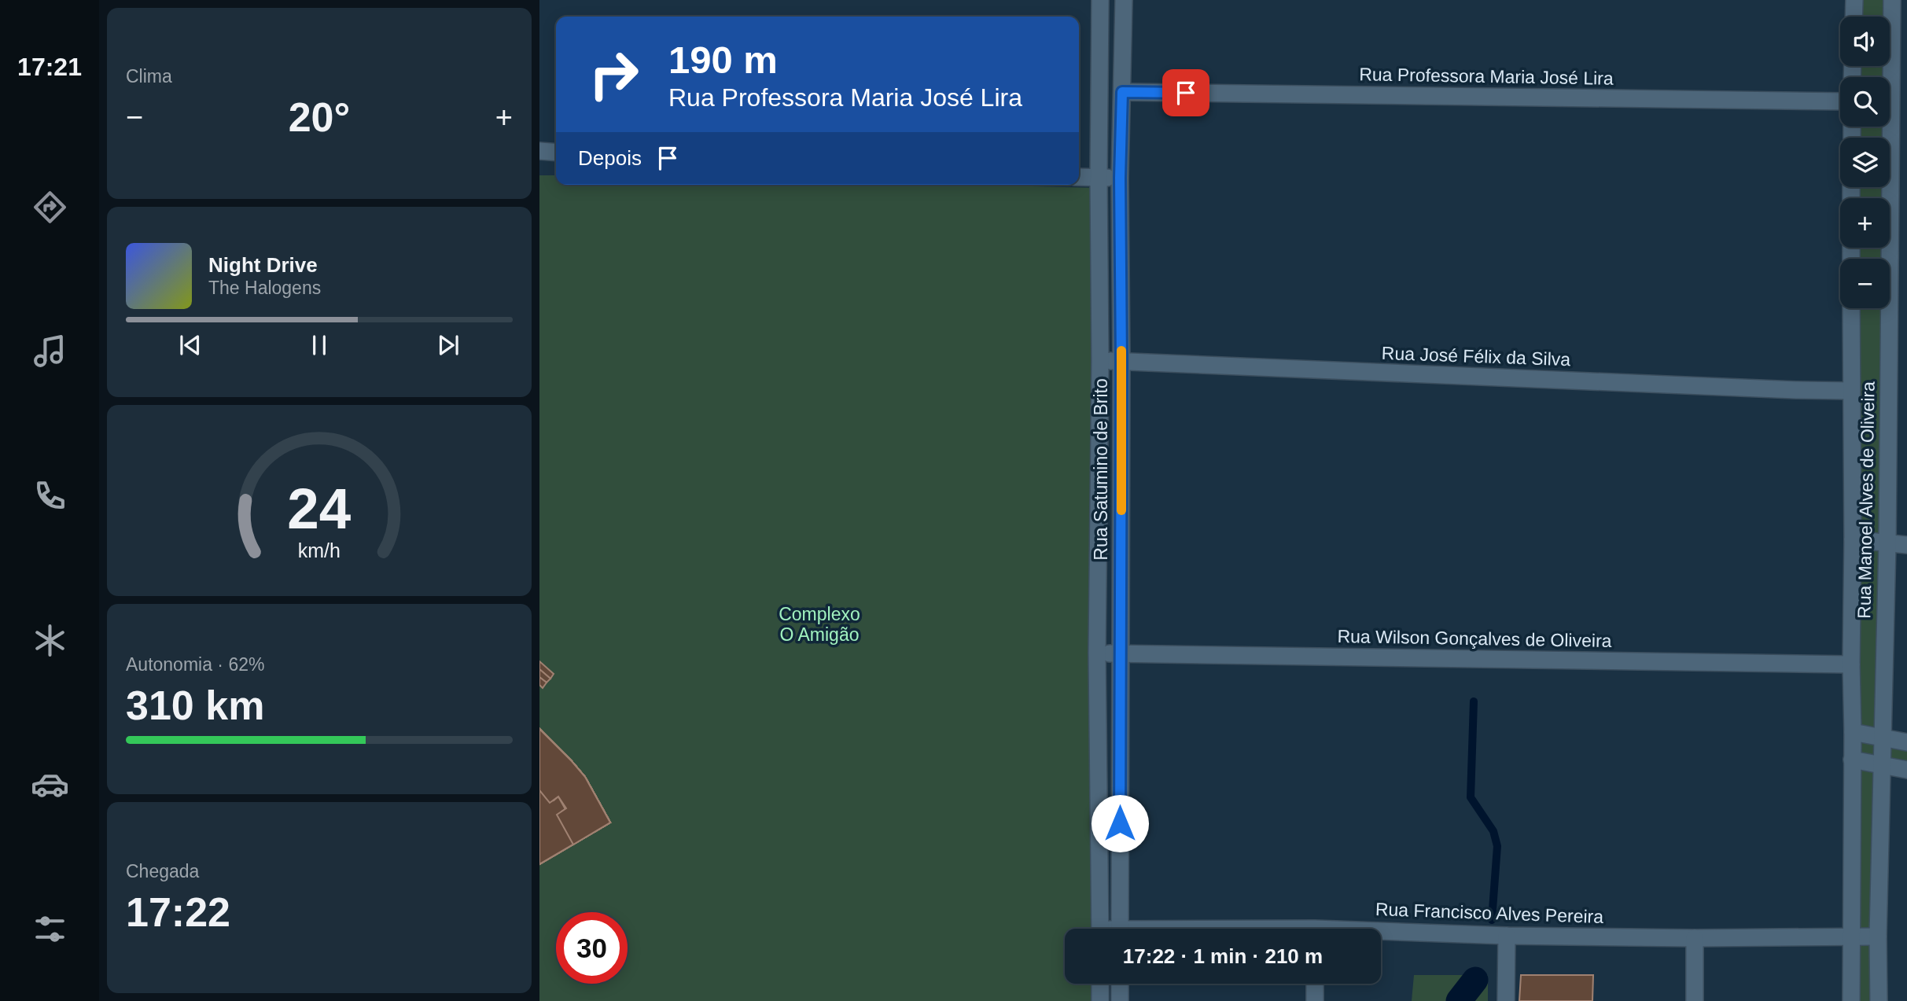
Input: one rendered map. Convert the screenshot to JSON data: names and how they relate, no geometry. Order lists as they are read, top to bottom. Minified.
{"streets":{"street":["Rua Professora Maria José Lira","Rua José Félix da Silva","Rua Satumino de Brito","Rua Manoel Alves de Oliveira","Rua Wilson Gonçalves de Oliveira","Rua Francisco Alves Pereira"]},"crossings":[["Rua Professora Maria José Lira","Rua Satumino de Brito"],["Rua José Félix da Silva","Rua Satumino de Brito"],["Rua José Félix da Silva","Rua Manoel Alves de Oliveira"],["Rua Satumino de Brito","Rua Wilson Gonçalves de Oliveira"],["Rua Manoel Alves de Oliveira","Rua Wilson Gonçalves de Oliveira"],["Rua Manoel Alves de Oliveira","Rua Francisco Alves Pereira"]],"parks":["Complexo O Amigão"],"page":{"tabs":"17:21","tile":["Clima",["Autonomia · 62%","310 km"],["Chegada","17:22"]],"map_buttons":["+","−"],"turn":["190 m","Rua Professora Maria José Lira"],"heat":["−","20°","+"],"then":"Depois","song":["Night Drive","The Halogens"],"limit":"30","trip":"17:22 · 1 min · 210 m","gauge":["24","km/h"]}}
